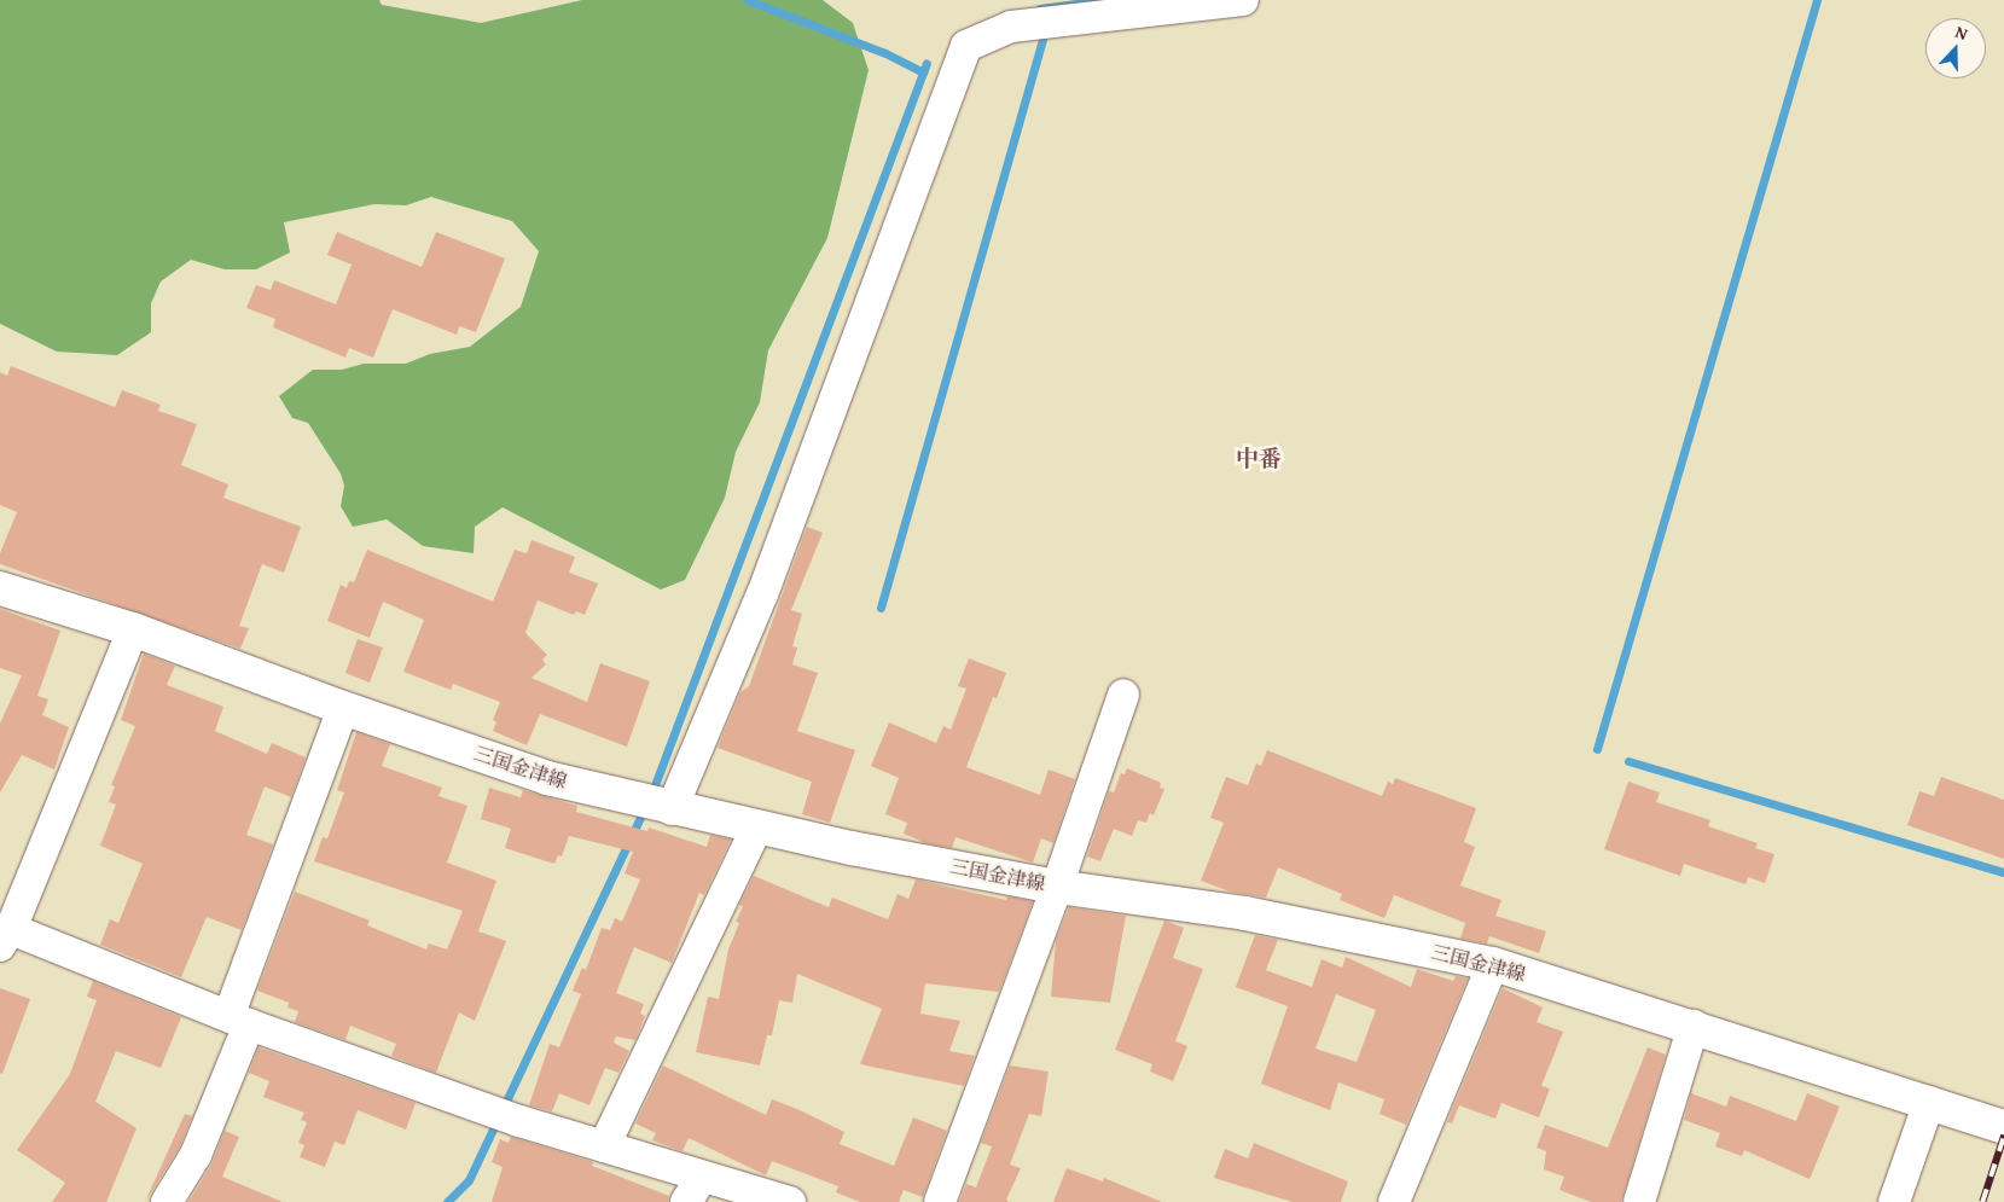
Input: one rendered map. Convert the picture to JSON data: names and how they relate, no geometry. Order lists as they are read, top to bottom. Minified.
{"streets":{"main road":["三国金津線"]},"districts":["中番"],"north":"top"}
